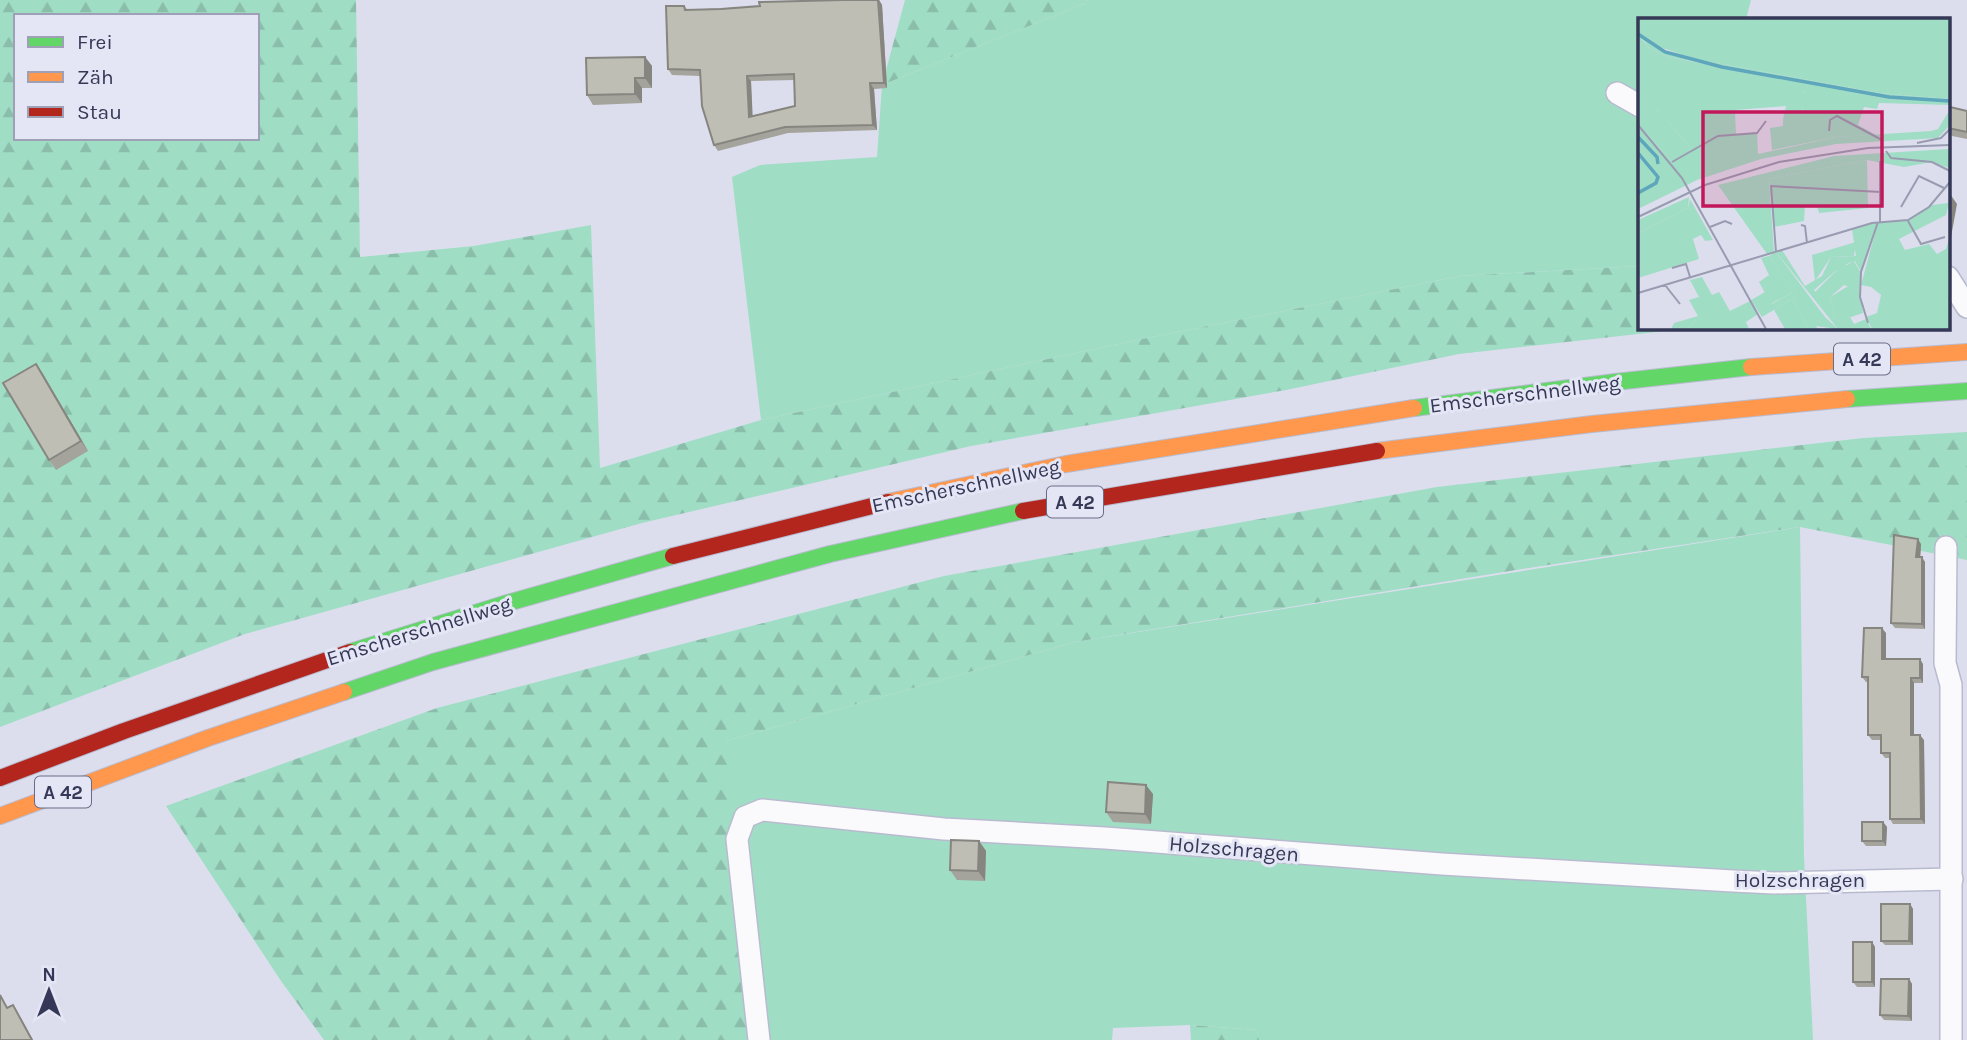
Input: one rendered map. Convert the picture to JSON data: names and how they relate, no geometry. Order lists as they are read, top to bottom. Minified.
{"streets":{"highway":["A 42","Emscherschnellweg"],"street":["Holzschragen"]},"legend":["Frei","Zäh","Stau"],"north":"top"}
